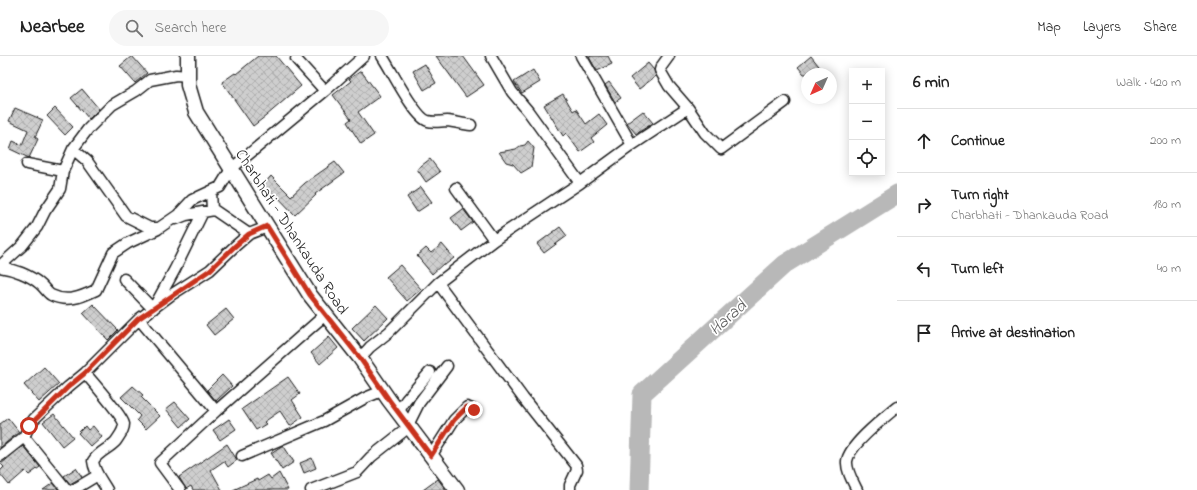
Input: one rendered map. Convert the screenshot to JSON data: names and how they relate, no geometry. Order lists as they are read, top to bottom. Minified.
{"streets":{"street":["Charbhati - Dhankauda Road"]},"water":["Harad"],"north":"bottom left","page":{"header":"Nearbee","search":"Search here","nav":["Map","Layers","Share"],"heading":["6 min","Walk · 420 m"],"map_buttons":["+","−"],"list":[["Continue","200 m"],["Turn right","Charbhati - Dhankauda Road","180 m"],["Turn left","40 m"],"Arrive at destination"]}}
